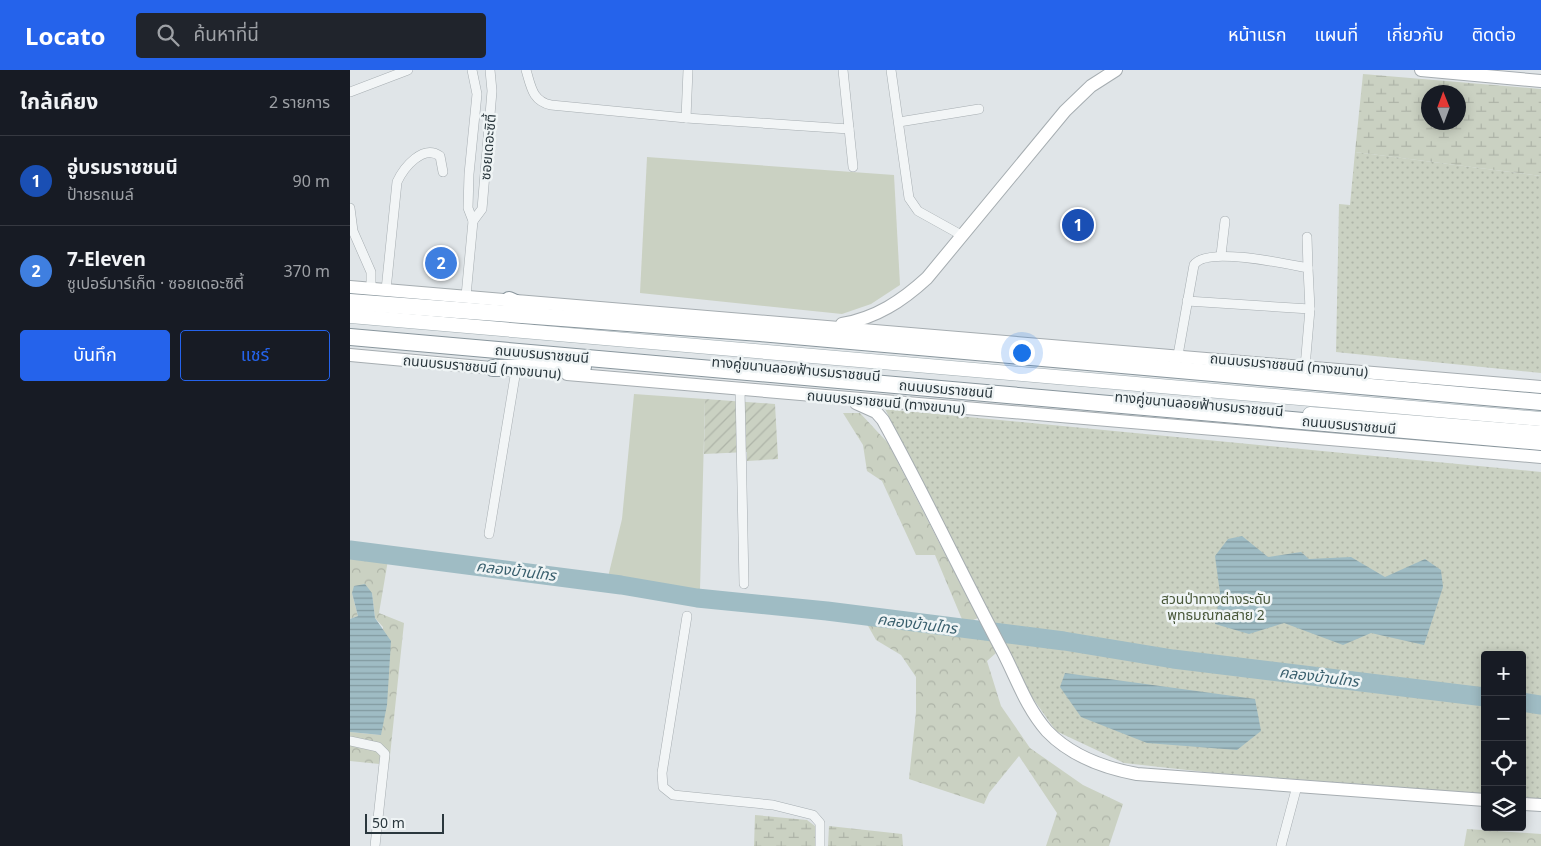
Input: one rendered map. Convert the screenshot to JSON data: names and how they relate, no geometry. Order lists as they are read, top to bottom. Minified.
{"streets":{"highway":["ถนนบรมราชชนนี"],"main road":["ถนนบรมราชชนนี (ทางขนาน)","ทางคู่ขนานลอยฟ้าบรมราชชนนี"],"street":["ซอยเดอะซิตี้"]},"crossings":[["ซอยเดอะซิตี้","ถนนบรมราชชนนี (ทางขนาน)"]],"water":["คลองบ้านไทร"],"parks":["สวนป่าทางต่างระดับ พุทธมณฑลสาย 2"],"scale_bar":"50 m","north":"top","page":{"header":"Locato","search":"ค้นหาที่นี่","nav":["หน้าแรก","แผนที่","เกี่ยวกับ","ติดต่อ"],"heading":["ใกล้เคียง","2 รายการ"],"list":[{"mark":"1","name":"อู่บรมราชชนนี","note":"ป้ายรถเมล์","value":"90 m"},{"mark":"2","name":"7-Eleven","note":"ซูเปอร์มาร์เก็ต · ซอยเดอะซิตี้","value":"370 m"}],"pins":["1","2"],"buttons":["บันทึก","แชร์"],"map_buttons":["+","−"],"scale":"50 m"}}
